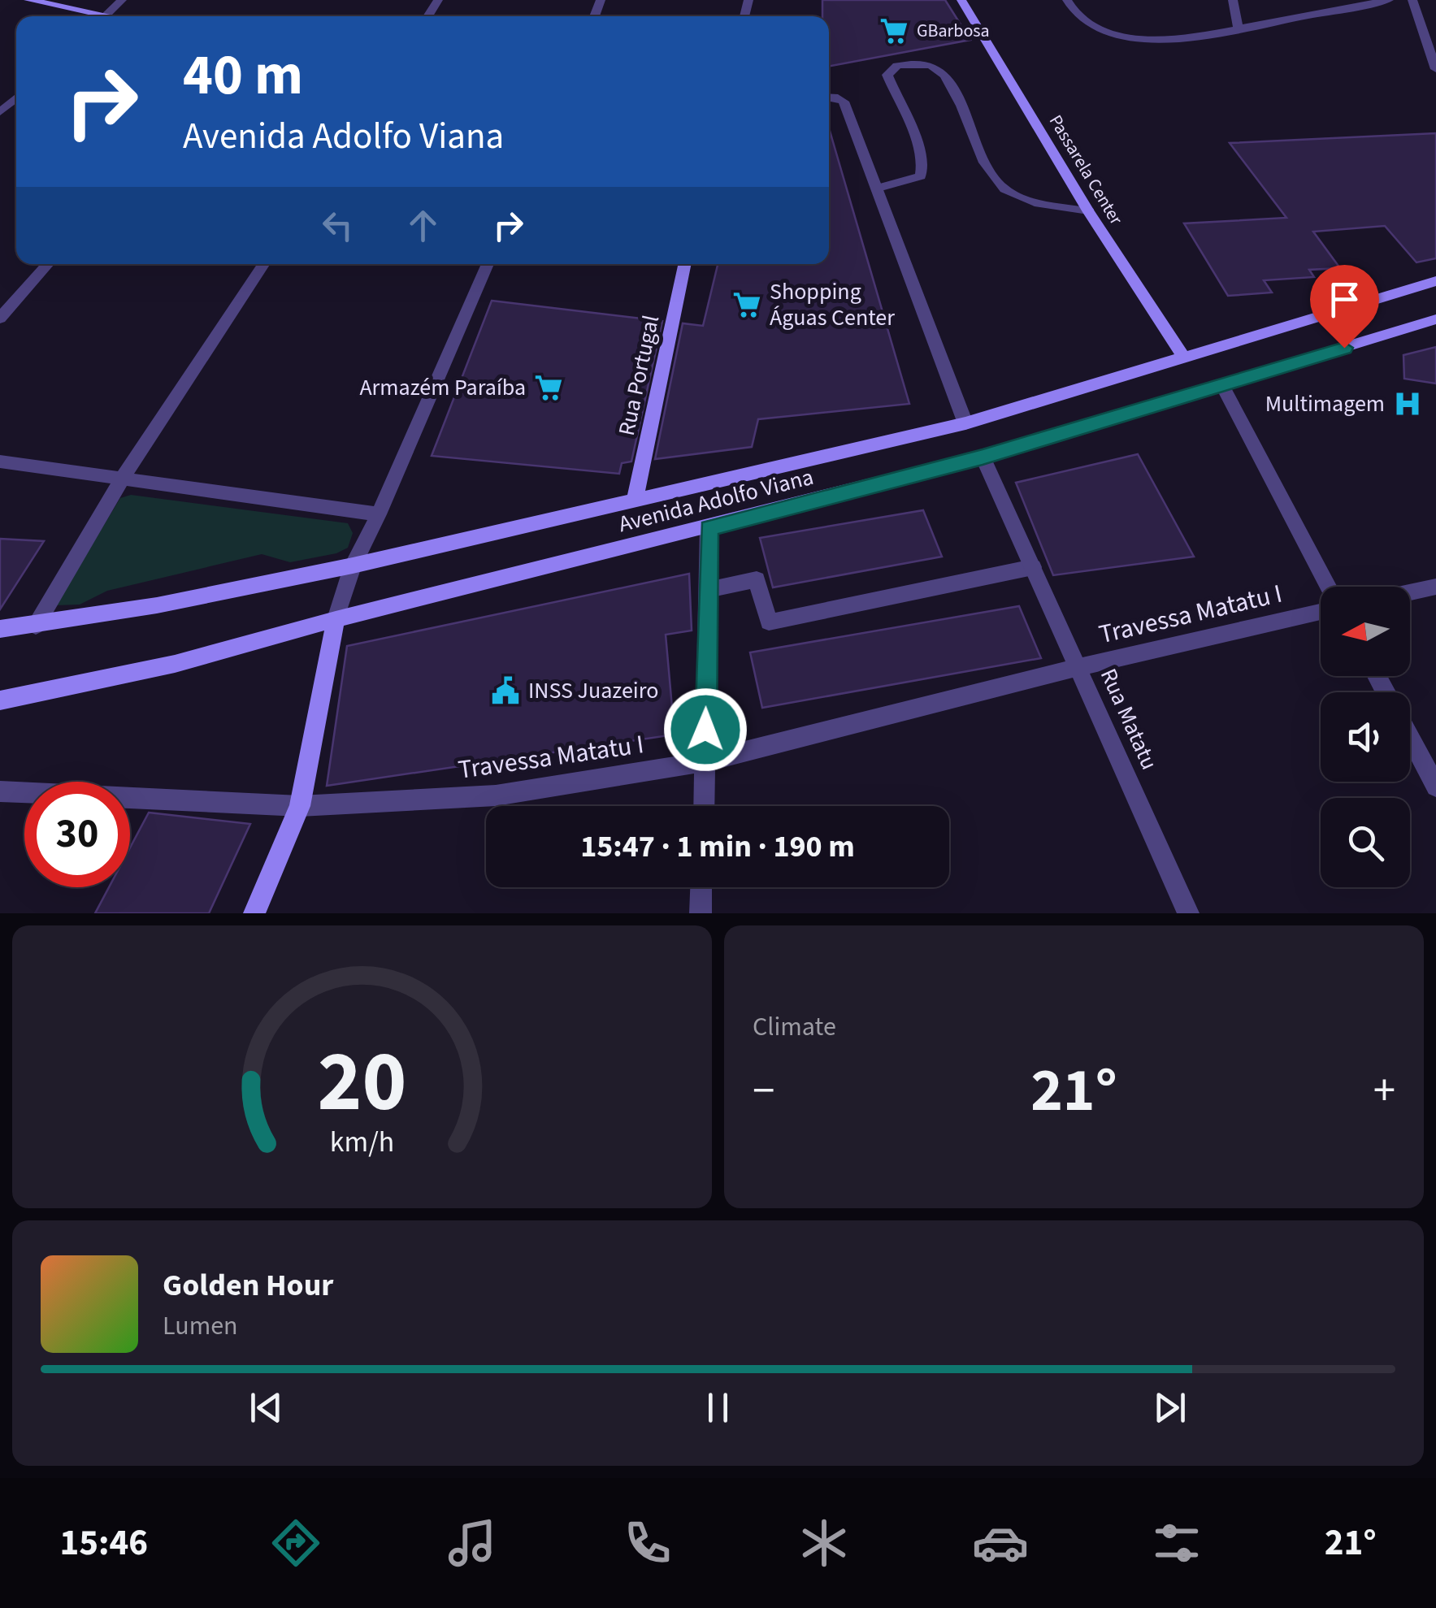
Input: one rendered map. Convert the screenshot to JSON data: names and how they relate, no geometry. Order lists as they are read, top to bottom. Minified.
{"streets":{"main road":["Passarela Center","Rua Portugal","Avenida Adolfo Viana"],"street":["Travessa Matatu I","Rua Matatu"]},"crossings":[["Passarela Center","Avenida Adolfo Viana"],["Rua Portugal","Avenida Adolfo Viana"],["Avenida Adolfo Viana","Rua Matatu"],["Travessa Matatu I","Rua Matatu"]],"places":{"supermarket":["GBarbosa","Shopping Águas Center","Armazém Paraíba"],"hospital":["Multimagem"],"public building":["INSS Juazeiro"]},"north":"left","page":{"turn":["40 m","Avenida Adolfo Viana"],"limit":"30","trip":"15:47 · 1 min · 190 m","tile":"Climate","heat":["−","21°","+"],"song":["Golden Hour","Lumen"],"tabs":["15:46","21°"],"gauge":["20","km/h"]}}
